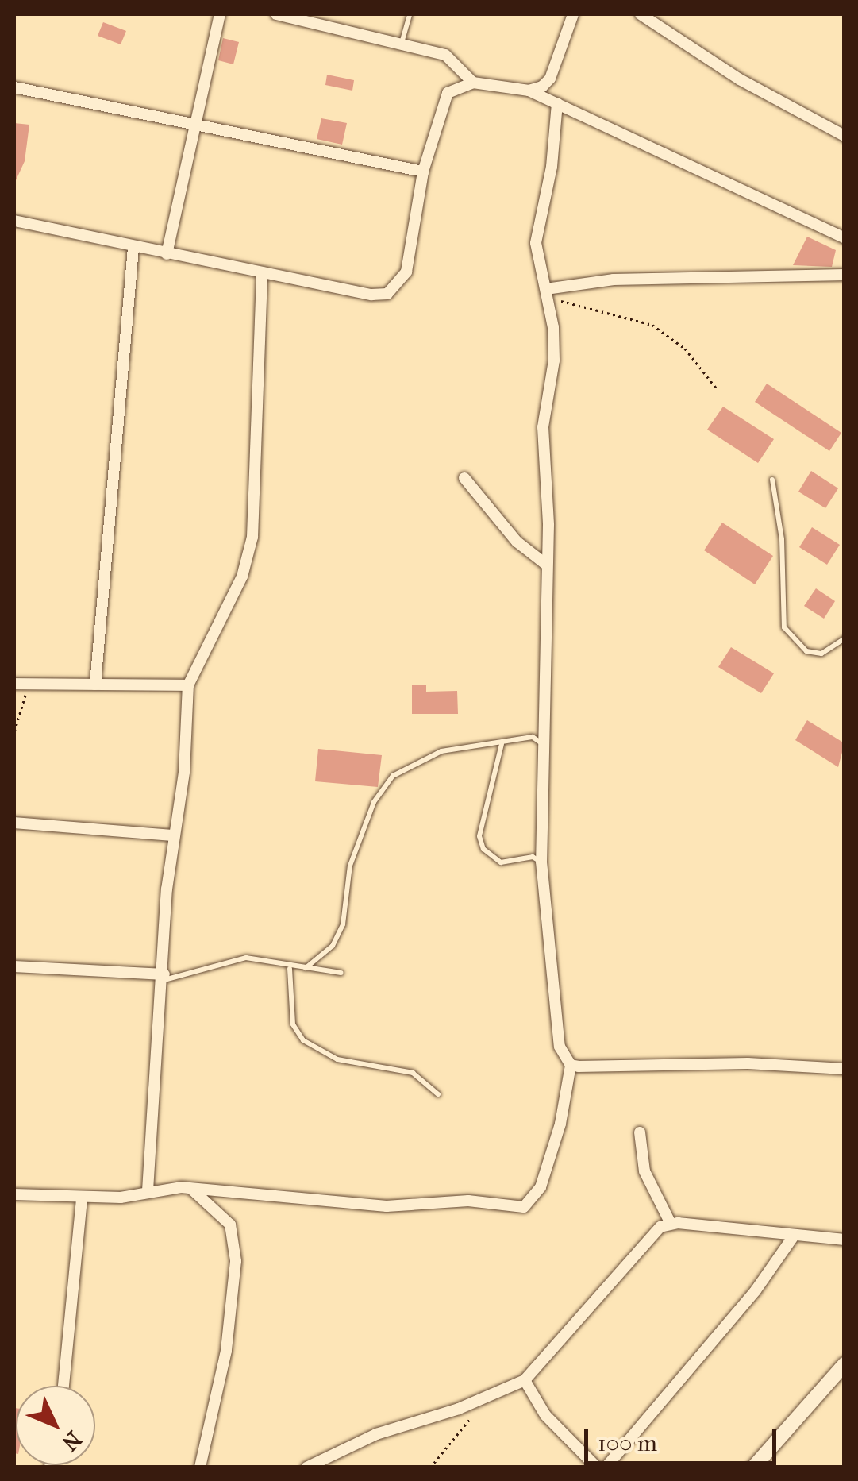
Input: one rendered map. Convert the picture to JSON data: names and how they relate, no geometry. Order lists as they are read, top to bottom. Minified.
{"scale_bar":"100 m","north":"bottom right"}
